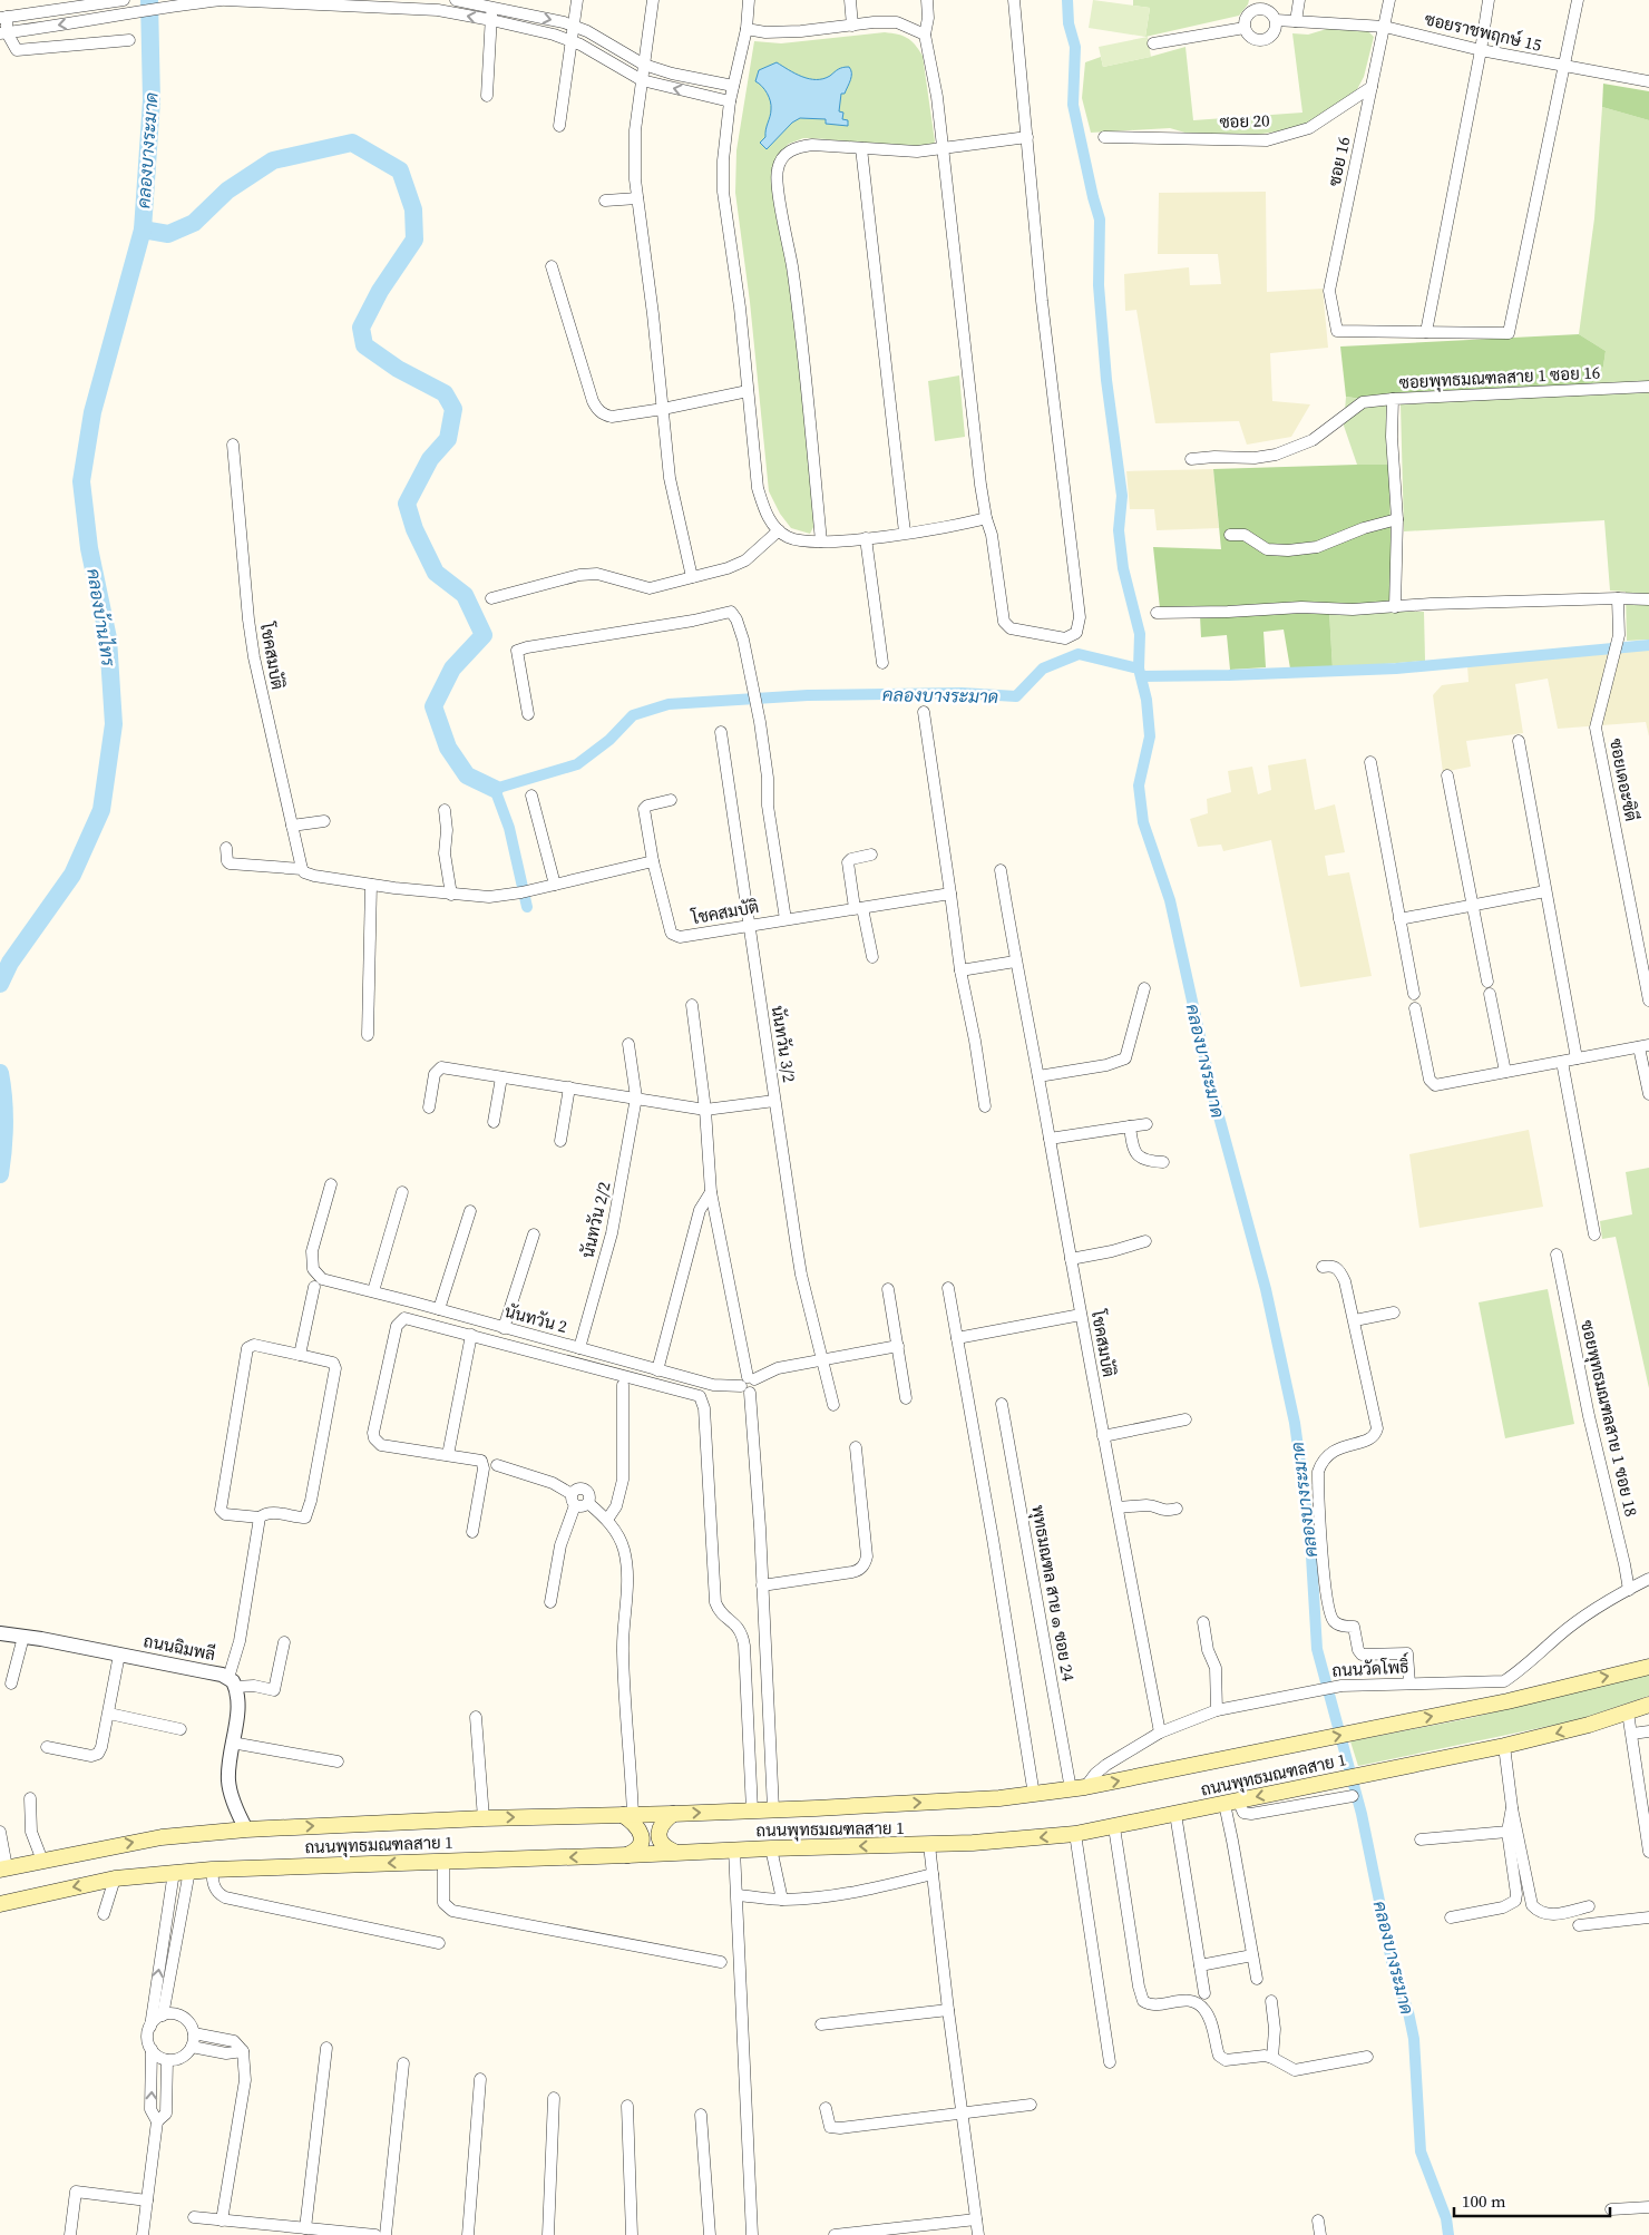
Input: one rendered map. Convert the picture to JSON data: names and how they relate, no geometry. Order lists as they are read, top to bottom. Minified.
{"streets":{"main road":["ถนนพุทธมณฑลสาย 1"],"street":["ซอยราชพฤกษ์ 15","ซอย 20","ซอย 16","ซอยพุทธมณฑลสาย 1 ซอย 16","โชคสมบัติ","ซอยเดอะซิตี","นันทวัน 3/2","นันทวัน 2/2","นันทวัน 2","ซอยพุทธมณฑลสาย 1 ซอย 18","พุทธมณฑล สาย ๑ ซอย 24","ถนนฉิมพลี","ถนนวัดโพธิ์"]},"crossings":[["ซอยราชพฤกษ์ 15","ซอย 16"],["ซอย 20","ซอย 16"],["โชคสมบัติ","นันทวัน 3/2"],["โชคสมบัติ","ถนนวัดโพธิ์"],["นันทวัน 2/2","นันทวัน 2"],["พุทธมณฑล สาย ๑ ซอย 24","ถนนวัดโพธิ์"],["พุทธมณฑล สาย ๑ ซอย 24","ถนนพุทธมณฑลสาย 1"],["ถนนวัดโพธิ์","ถนนพุทธมณฑลสาย 1"]],"water":["คลองบางระมาด","คลองบ้านไทร"],"scale_bar":"100 m"}
